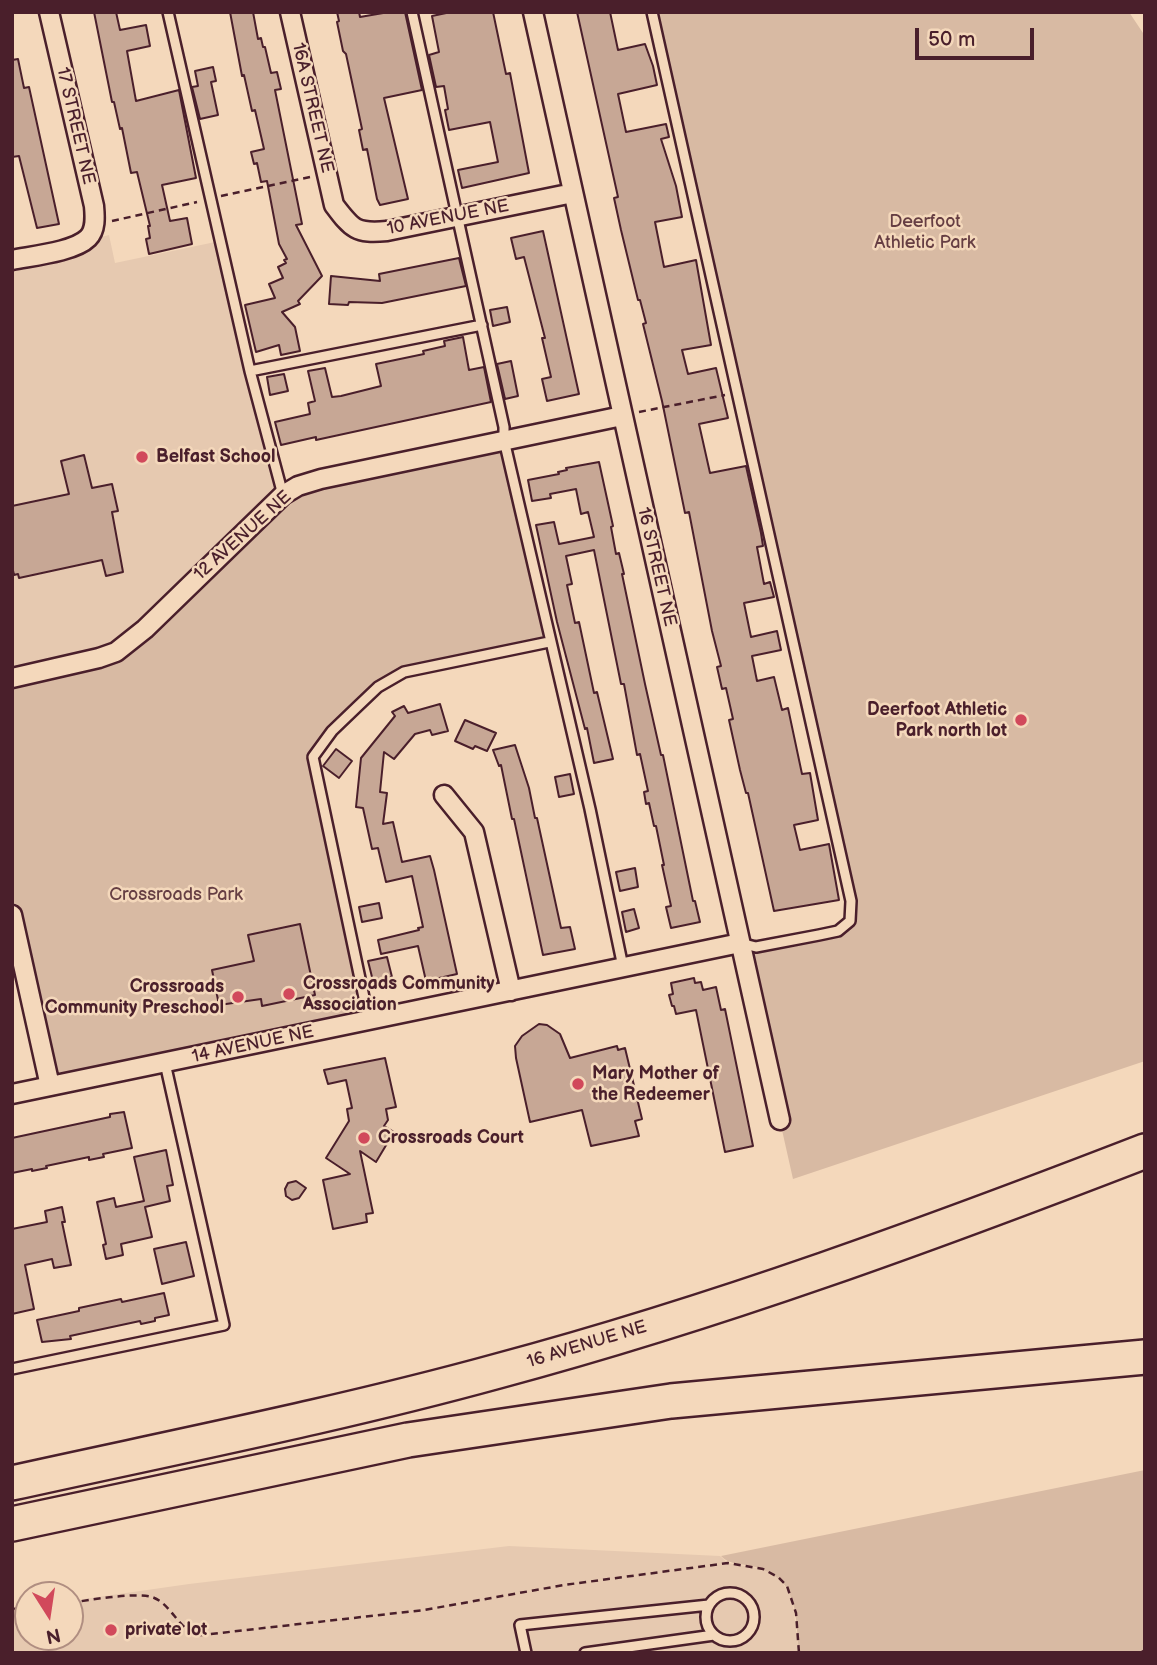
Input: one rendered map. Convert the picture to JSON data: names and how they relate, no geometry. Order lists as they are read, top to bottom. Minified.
{"streets":{"highway":["16 AVENUE NE"],"street":["16A STREET NE","17 STREET NE","10 AVENUE NE","12 AVENUE NE","16 STREET NE","14 AVENUE NE"]},"crossings":[["16A STREET NE","10 AVENUE NE"],["10 AVENUE NE","16 STREET NE"],["12 AVENUE NE","16 STREET NE"],["16 STREET NE","14 AVENUE NE"]],"parks":["Deerfoot Athletic Park","Crossroads Park"],"places":["Belfast School","Deerfoot Athletic Park north lot","Crossroads Community Association","Crossroads Community Preschool","Mary Mother of the Redeemer","Crossroads Court","private lot"],"scale_bar":"50 m","north":"bottom"}
